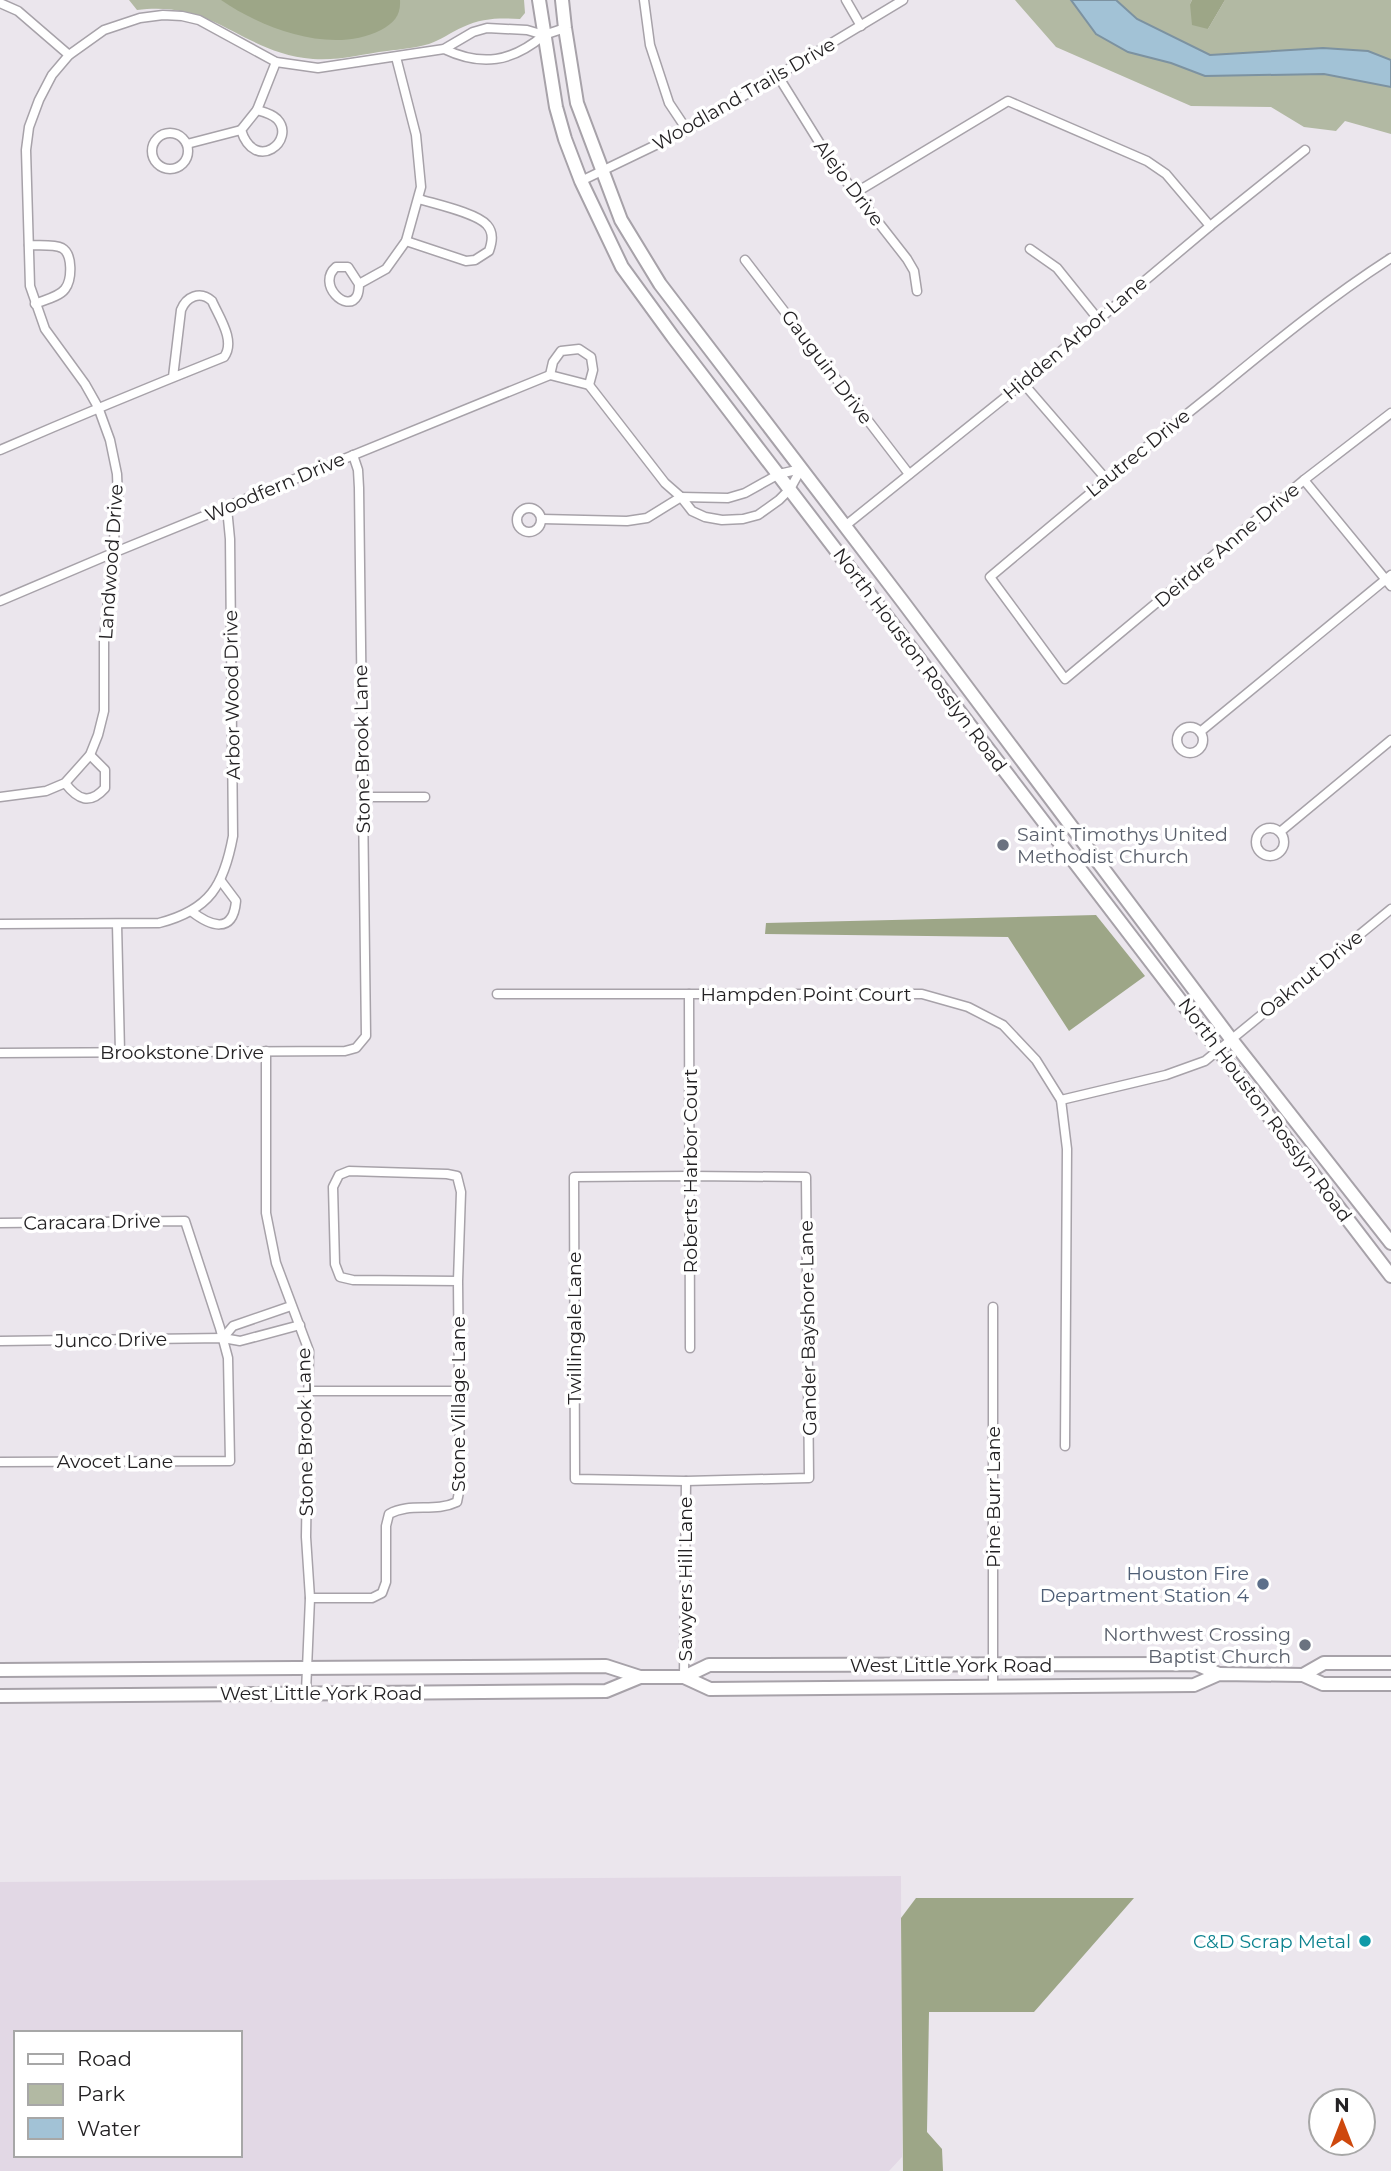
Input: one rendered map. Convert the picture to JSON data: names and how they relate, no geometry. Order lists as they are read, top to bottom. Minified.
{"streets":{"main road":["North Houston Rosslyn Road","West Little York Road"],"street":["Woodland Trails Drive","Alejo Drive","Hidden Arbor Lane","Gauguin Drive","Lautrec Drive","Woodfern Drive","Deirdre Anne Drive","Landwood Drive","Arbor Wood Drive","Stone Brook Lane","Oaknut Drive","Hampden Point Court","Brookstone Drive","Roberts Harbor Court","Caracara Drive","Twillingale Lane","Gander Bayshore Lane","Junco Drive","Stone Village Lane","Avocet Lane","Pine Burr Lane","Sawyers Hill Lane"]},"crossings":[["Woodland Trails Drive","Alejo Drive"],["Woodland Trails Drive","North Houston Rosslyn Road"],["Hidden Arbor Lane","Gauguin Drive"],["Hidden Arbor Lane","North Houston Rosslyn Road"],["Lautrec Drive","Deirdre Anne Drive"],["Woodfern Drive","Landwood Drive"],["Woodfern Drive","Arbor Wood Drive"],["Woodfern Drive","Stone Brook Lane"],["North Houston Rosslyn Road","Oaknut Drive"],["Stone Brook Lane","Brookstone Drive"],["Stone Brook Lane","Junco Drive"],["Stone Brook Lane","Stone Village Lane"],["Stone Brook Lane","West Little York Road"],["Oaknut Drive","Hampden Point Court"],["Hampden Point Court","Roberts Harbor Court"],["Roberts Harbor Court","Twillingale Lane"],["Roberts Harbor Court","Gander Bayshore Lane"],["Caracara Drive","Junco Drive"],["Caracara Drive","Avocet Lane"],["Twillingale Lane","Gander Bayshore Lane"],["Twillingale Lane","Sawyers Hill Lane"],["Gander Bayshore Lane","Sawyers Hill Lane"],["Junco Drive","Avocet Lane"],["Pine Burr Lane","West Little York Road"],["Sawyers Hill Lane","West Little York Road"]],"places":["Saint Timothys United Methodist Church","Houston Fire Department Station 4","Northwest Crossing Baptist Church","C&D Scrap Metal"],"legend":["Road","Park","Water"],"north":"top"}
